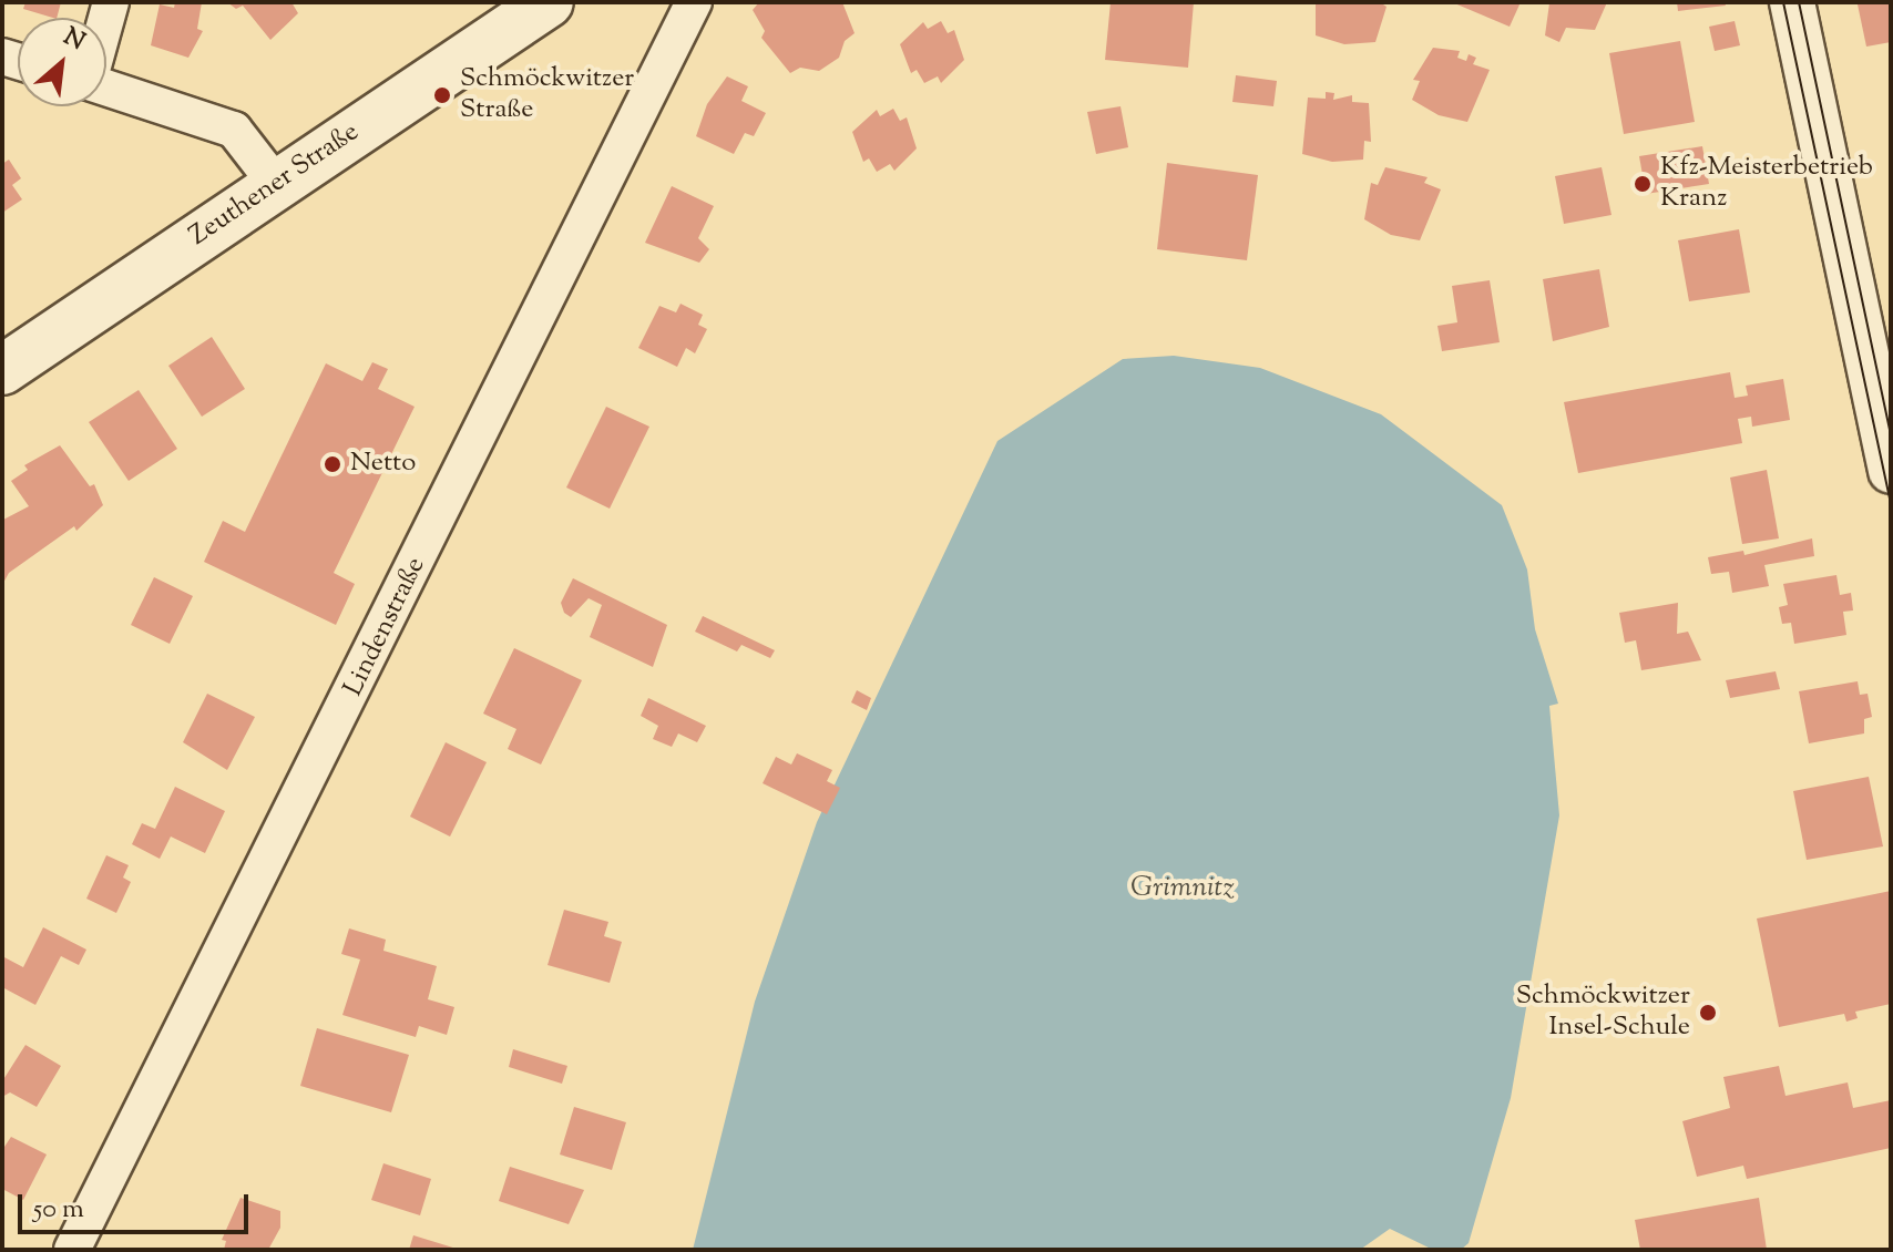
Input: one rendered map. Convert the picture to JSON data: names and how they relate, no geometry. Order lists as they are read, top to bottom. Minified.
{"streets":{"main road":["Zeuthener Straße"],"street":["Lindenstraße"]},"water":["Grimnitz"],"places":["Schmöckwitzer Straße","Kfz-Meisterbetrieb Kranz","Netto","Schmöckwitzer Insel-Schule"],"scale_bar":"50 m","north":"top right"}
